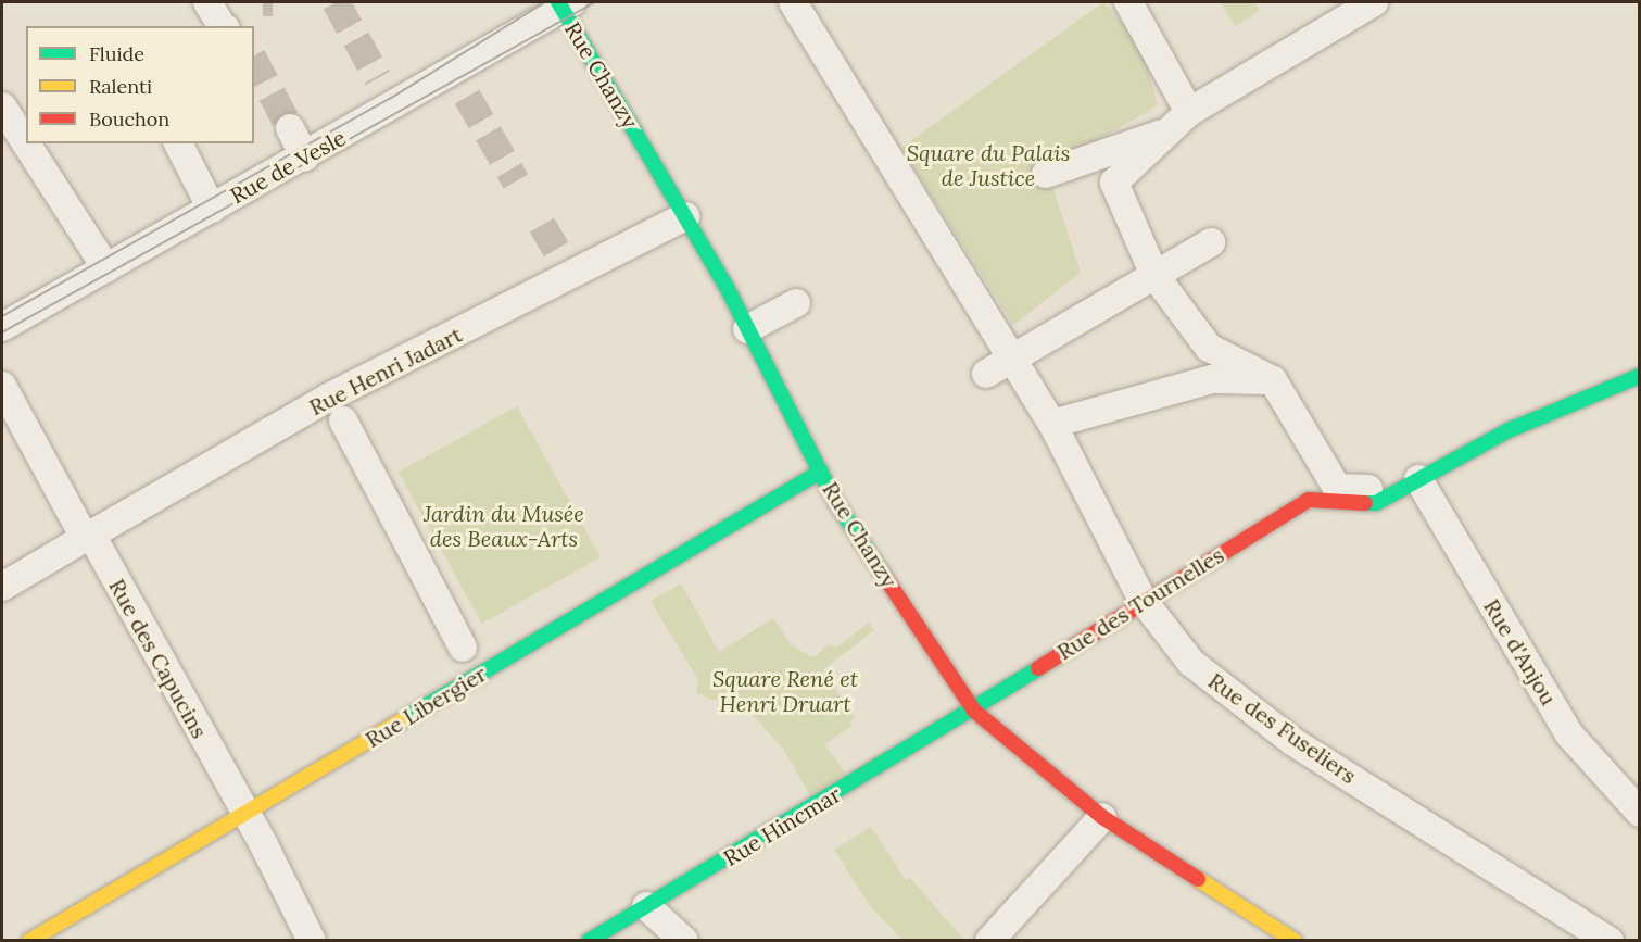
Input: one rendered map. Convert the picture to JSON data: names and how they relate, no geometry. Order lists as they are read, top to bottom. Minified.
{"streets":{"street":["Rue Chanzy","Rue de Vesle","Rue Henri Jadart","Rue des Tournelles","Rue d'Anjou","Rue des Capucins","Rue Libergier","Rue des Fuseliers","Rue Hincmar"]},"crossings":[["Rue Chanzy","Rue de Vesle"],["Rue Chanzy","Rue Henri Jadart"],["Rue Chanzy","Rue des Tournelles"],["Rue Chanzy","Rue Libergier"],["Rue Chanzy","Rue Hincmar"],["Rue Henri Jadart","Rue des Capucins"],["Rue des Tournelles","Rue des Fuseliers"],["Rue des Tournelles","Rue Hincmar"],["Rue des Capucins","Rue Libergier"]],"parks":["Square du Palais de Justice","Jardin du Musée des Beaux-Arts","Square René et Henri Druart"],"legend":["Fluide","Ralenti","Bouchon"]}
